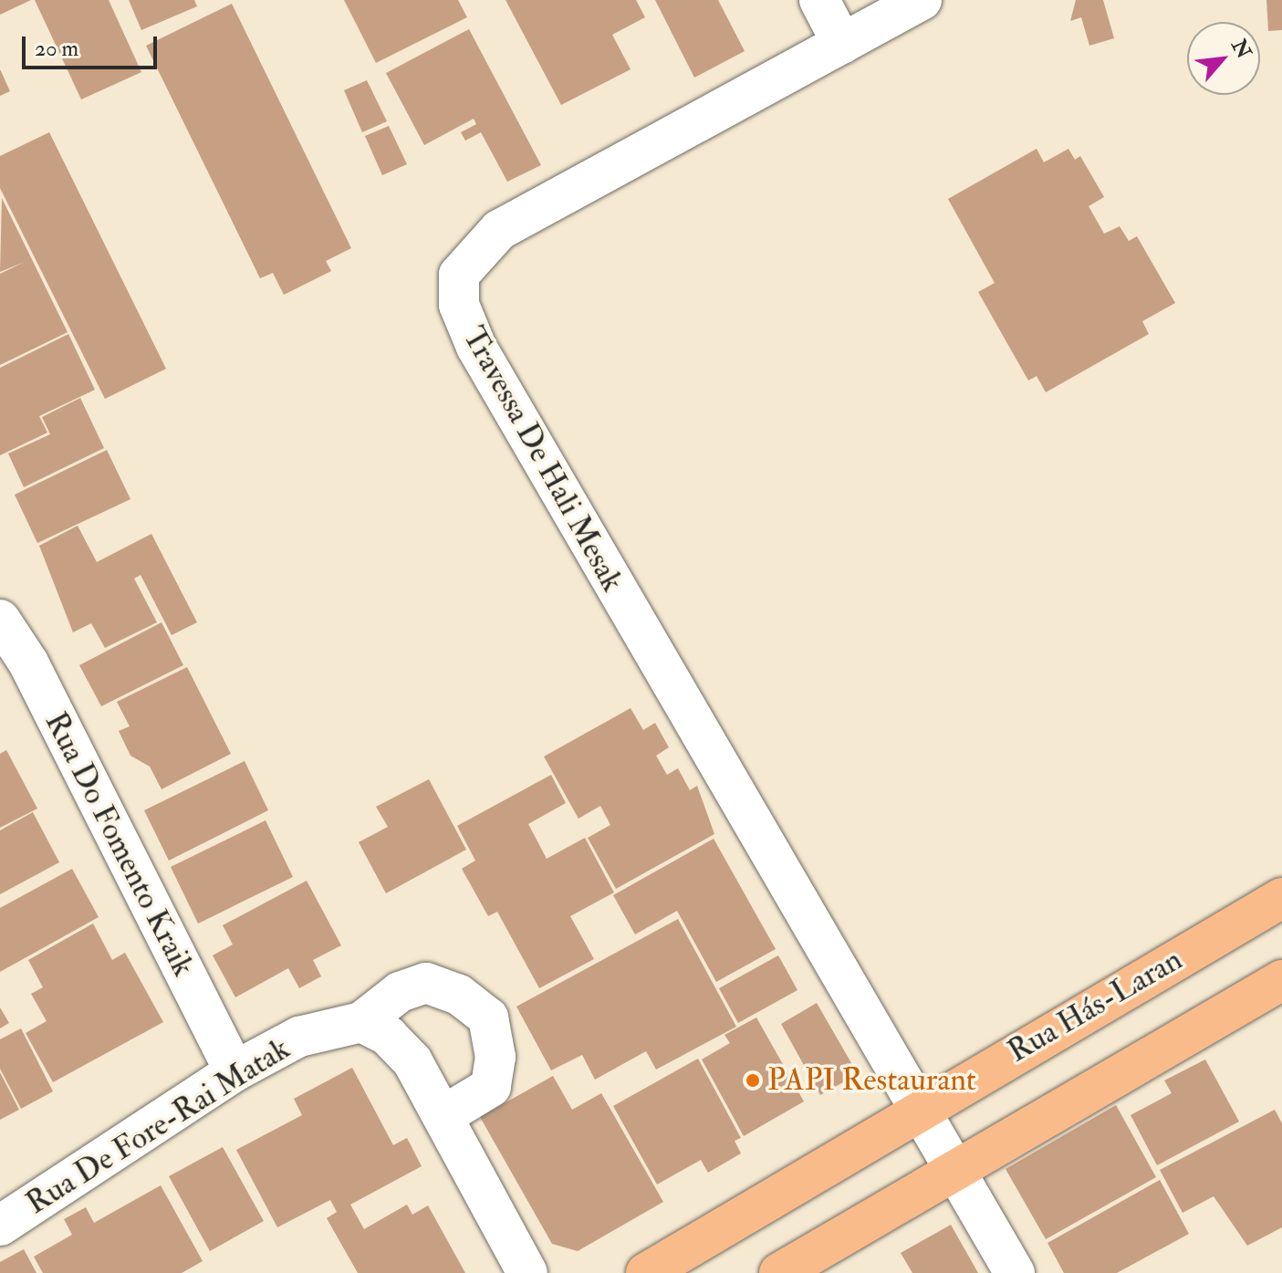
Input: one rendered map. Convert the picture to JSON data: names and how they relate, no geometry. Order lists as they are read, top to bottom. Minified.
{"streets":{"main road":["Rua Hás-Laran"],"street":["Travessa De Hali Mesak","Rua Do Fomento Kraik","Rua De Fore-Rai Matak"]},"crossings":[["Travessa De Hali Mesak","Rua Hás-Laran"],["Rua Do Fomento Kraik","Rua De Fore-Rai Matak"]],"places":["PAPI Restaurant"],"scale_bar":"20 m","north":"top right"}
